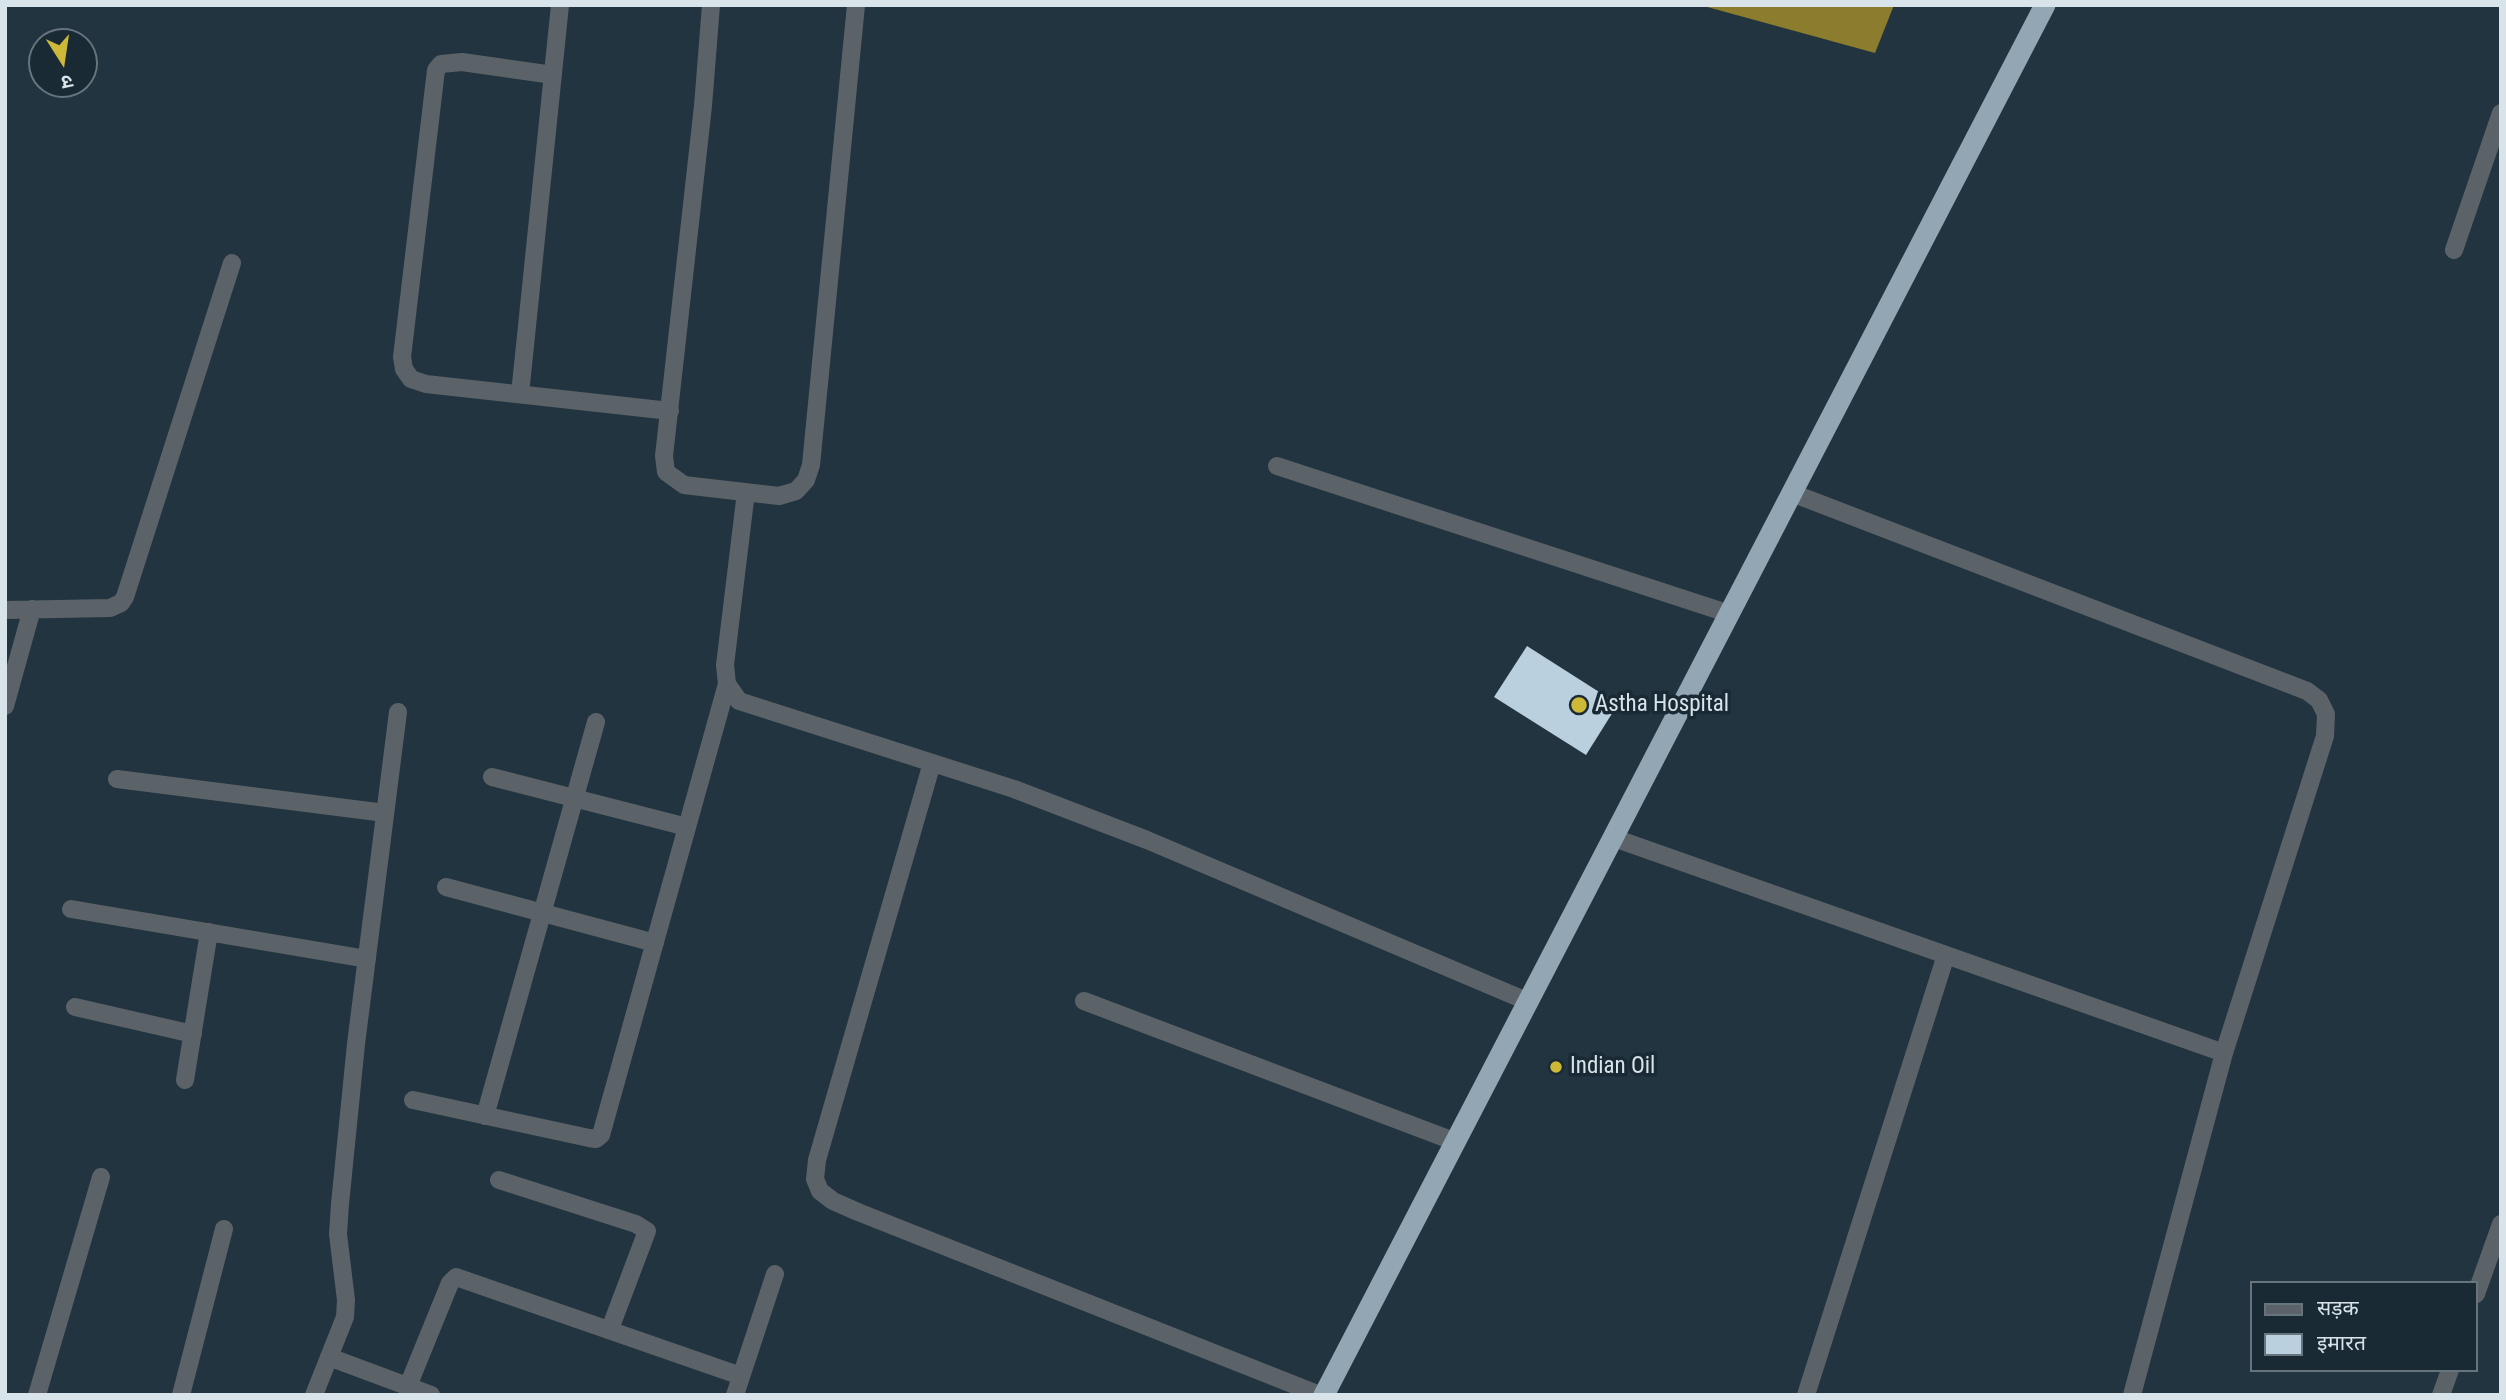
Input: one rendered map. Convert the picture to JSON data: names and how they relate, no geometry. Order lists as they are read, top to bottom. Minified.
{"places":["Astha Hospital","Indian Oil"],"legend":["सड़क","इमारत"],"north":"bottom"}
